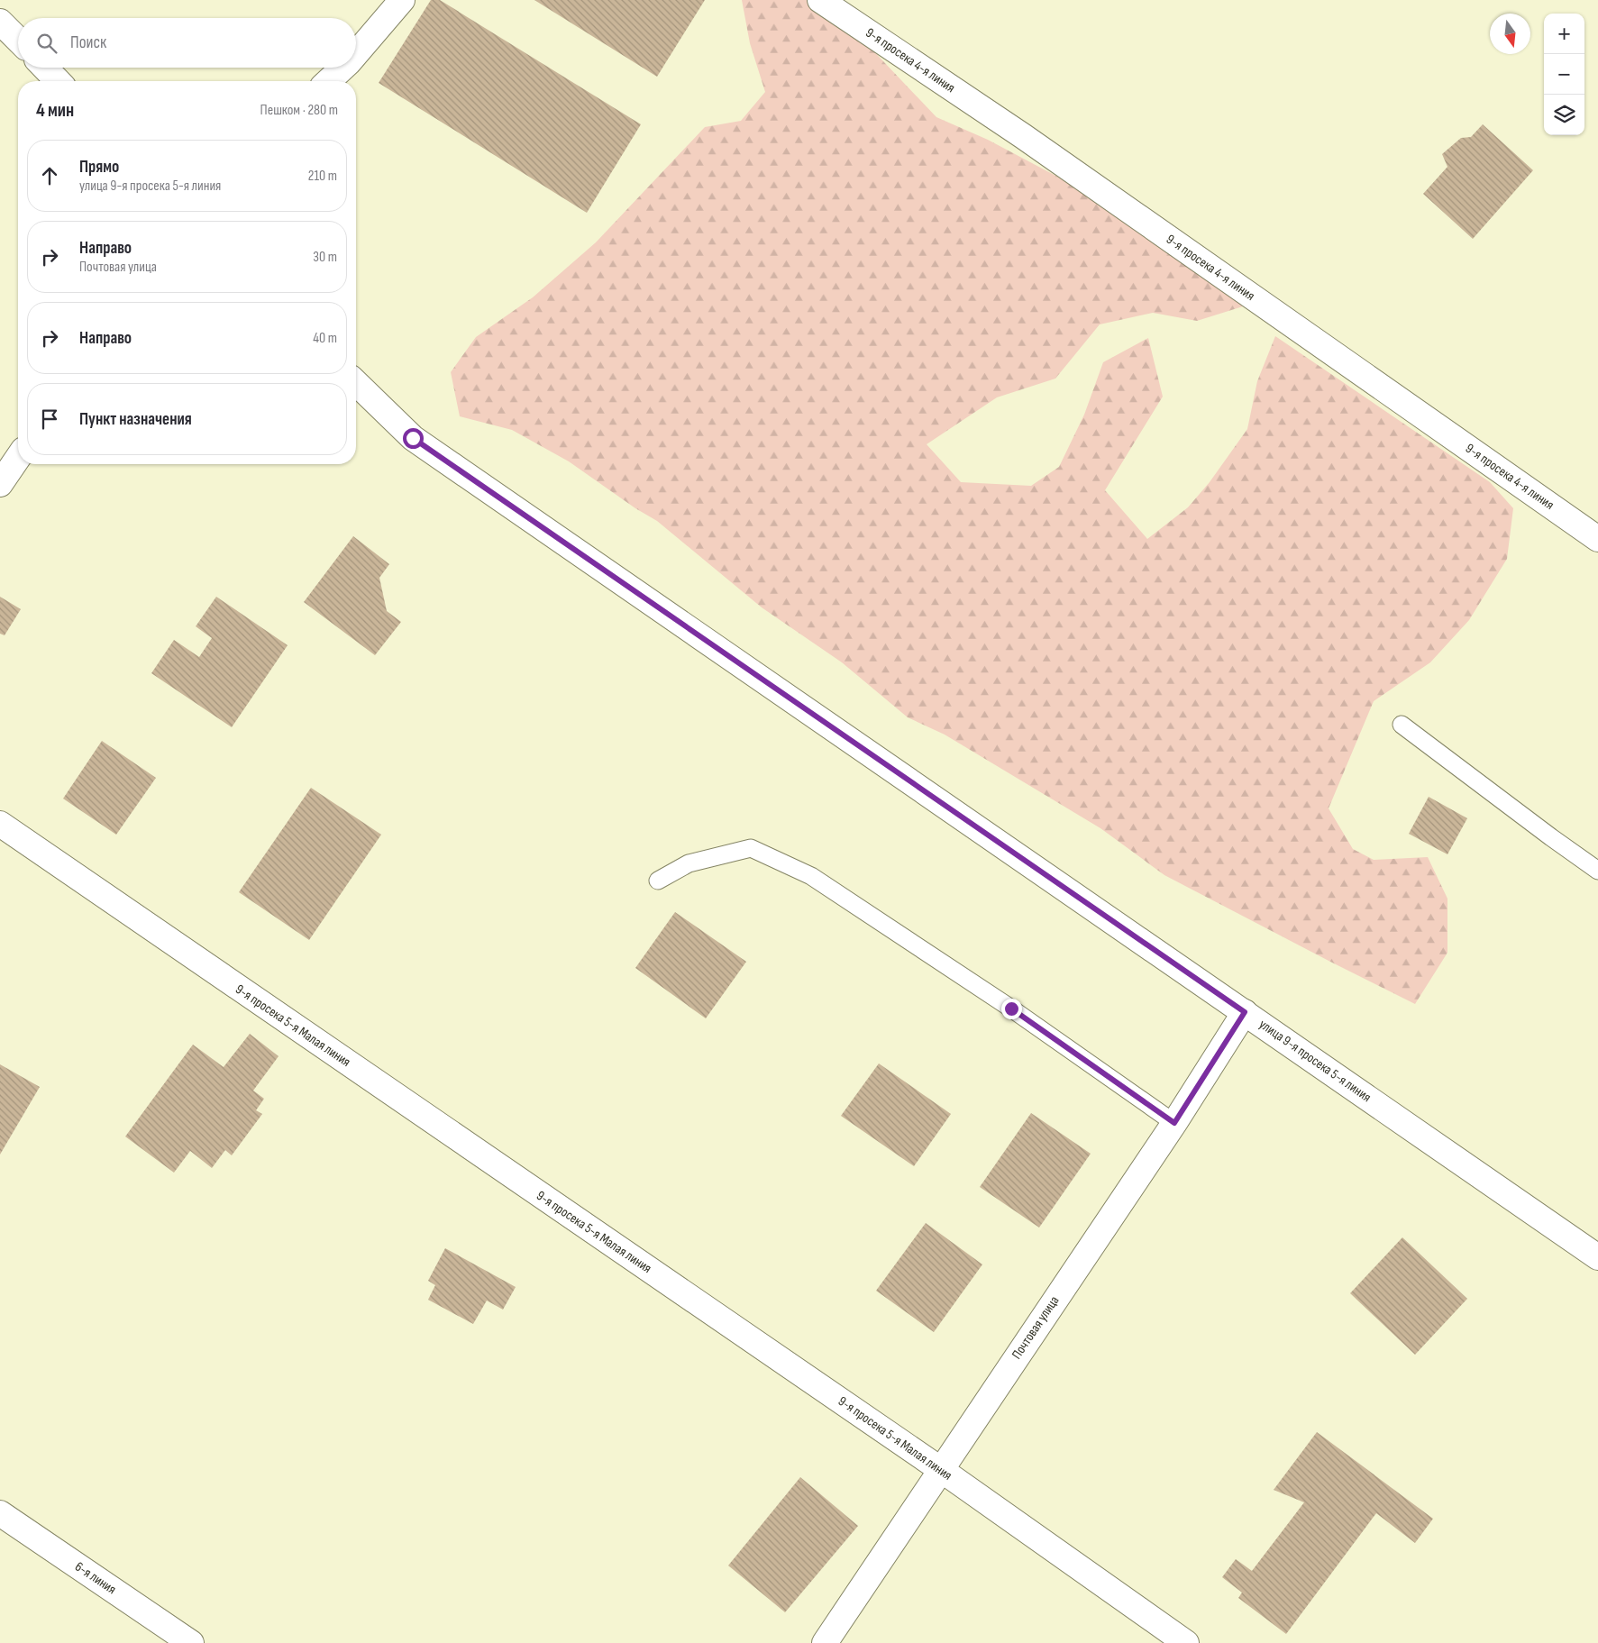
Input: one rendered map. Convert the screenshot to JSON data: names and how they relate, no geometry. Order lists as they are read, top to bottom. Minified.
{"streets":{"street":["9-я просека 4-я линия","9-я просека 5-я Малая линия","улица 9-я просека 5-я линия","Почтовая улица","6-я линия"]},"crossings":[["9-я просека 5-я Малая линия","Почтовая улица"],["улица 9-я просека 5-я линия","Почтовая улица"]],"north":"bottom","page":{"map_buttons":["+","−"],"search":"Поиск","heading":["4 мин","Пешком · 280 m"],"list":[["Прямо","улица 9-я просека 5-я линия","210 m"],["Направо","Почтовая улица","30 m"],["Направо","40 m"],"Пункт назначения"]}}
